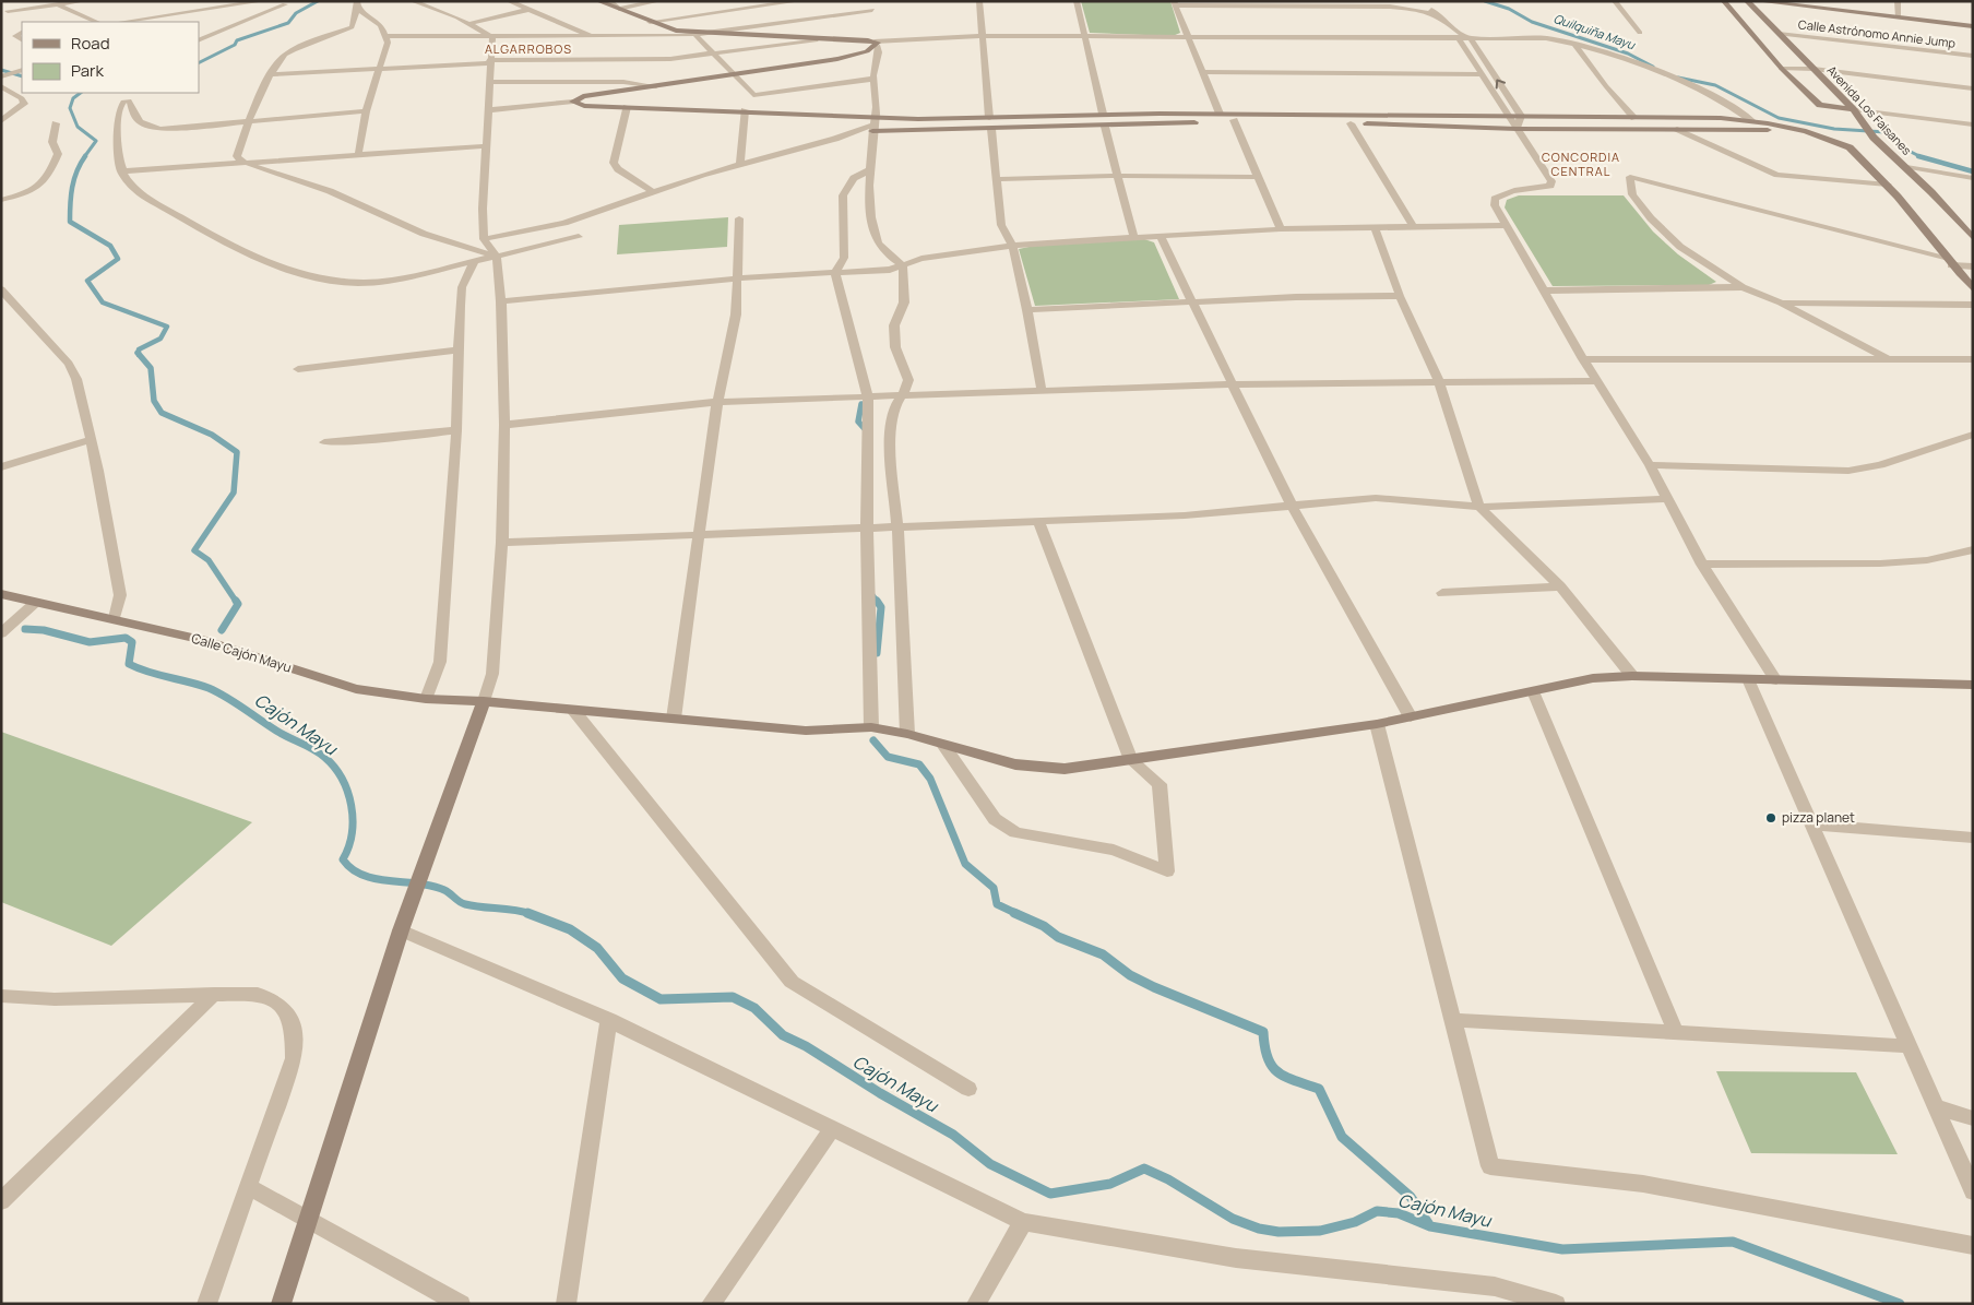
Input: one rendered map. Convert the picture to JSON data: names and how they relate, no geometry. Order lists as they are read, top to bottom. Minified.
{"streets":{"street":["Calle Astrónomo Annie Jump","Avenida Los Faisanes","Calle Cajón Mayu"]},"crossings":[["Calle Astrónomo Annie Jump","Avenida Los Faisanes"]],"districts":["ALGARROBOS","CONCORDIA CENTRAL"],"water":["Quilquiña Mayu","Cajón Mayu"],"places":["pizza planet"],"legend":["Road","Park"]}
